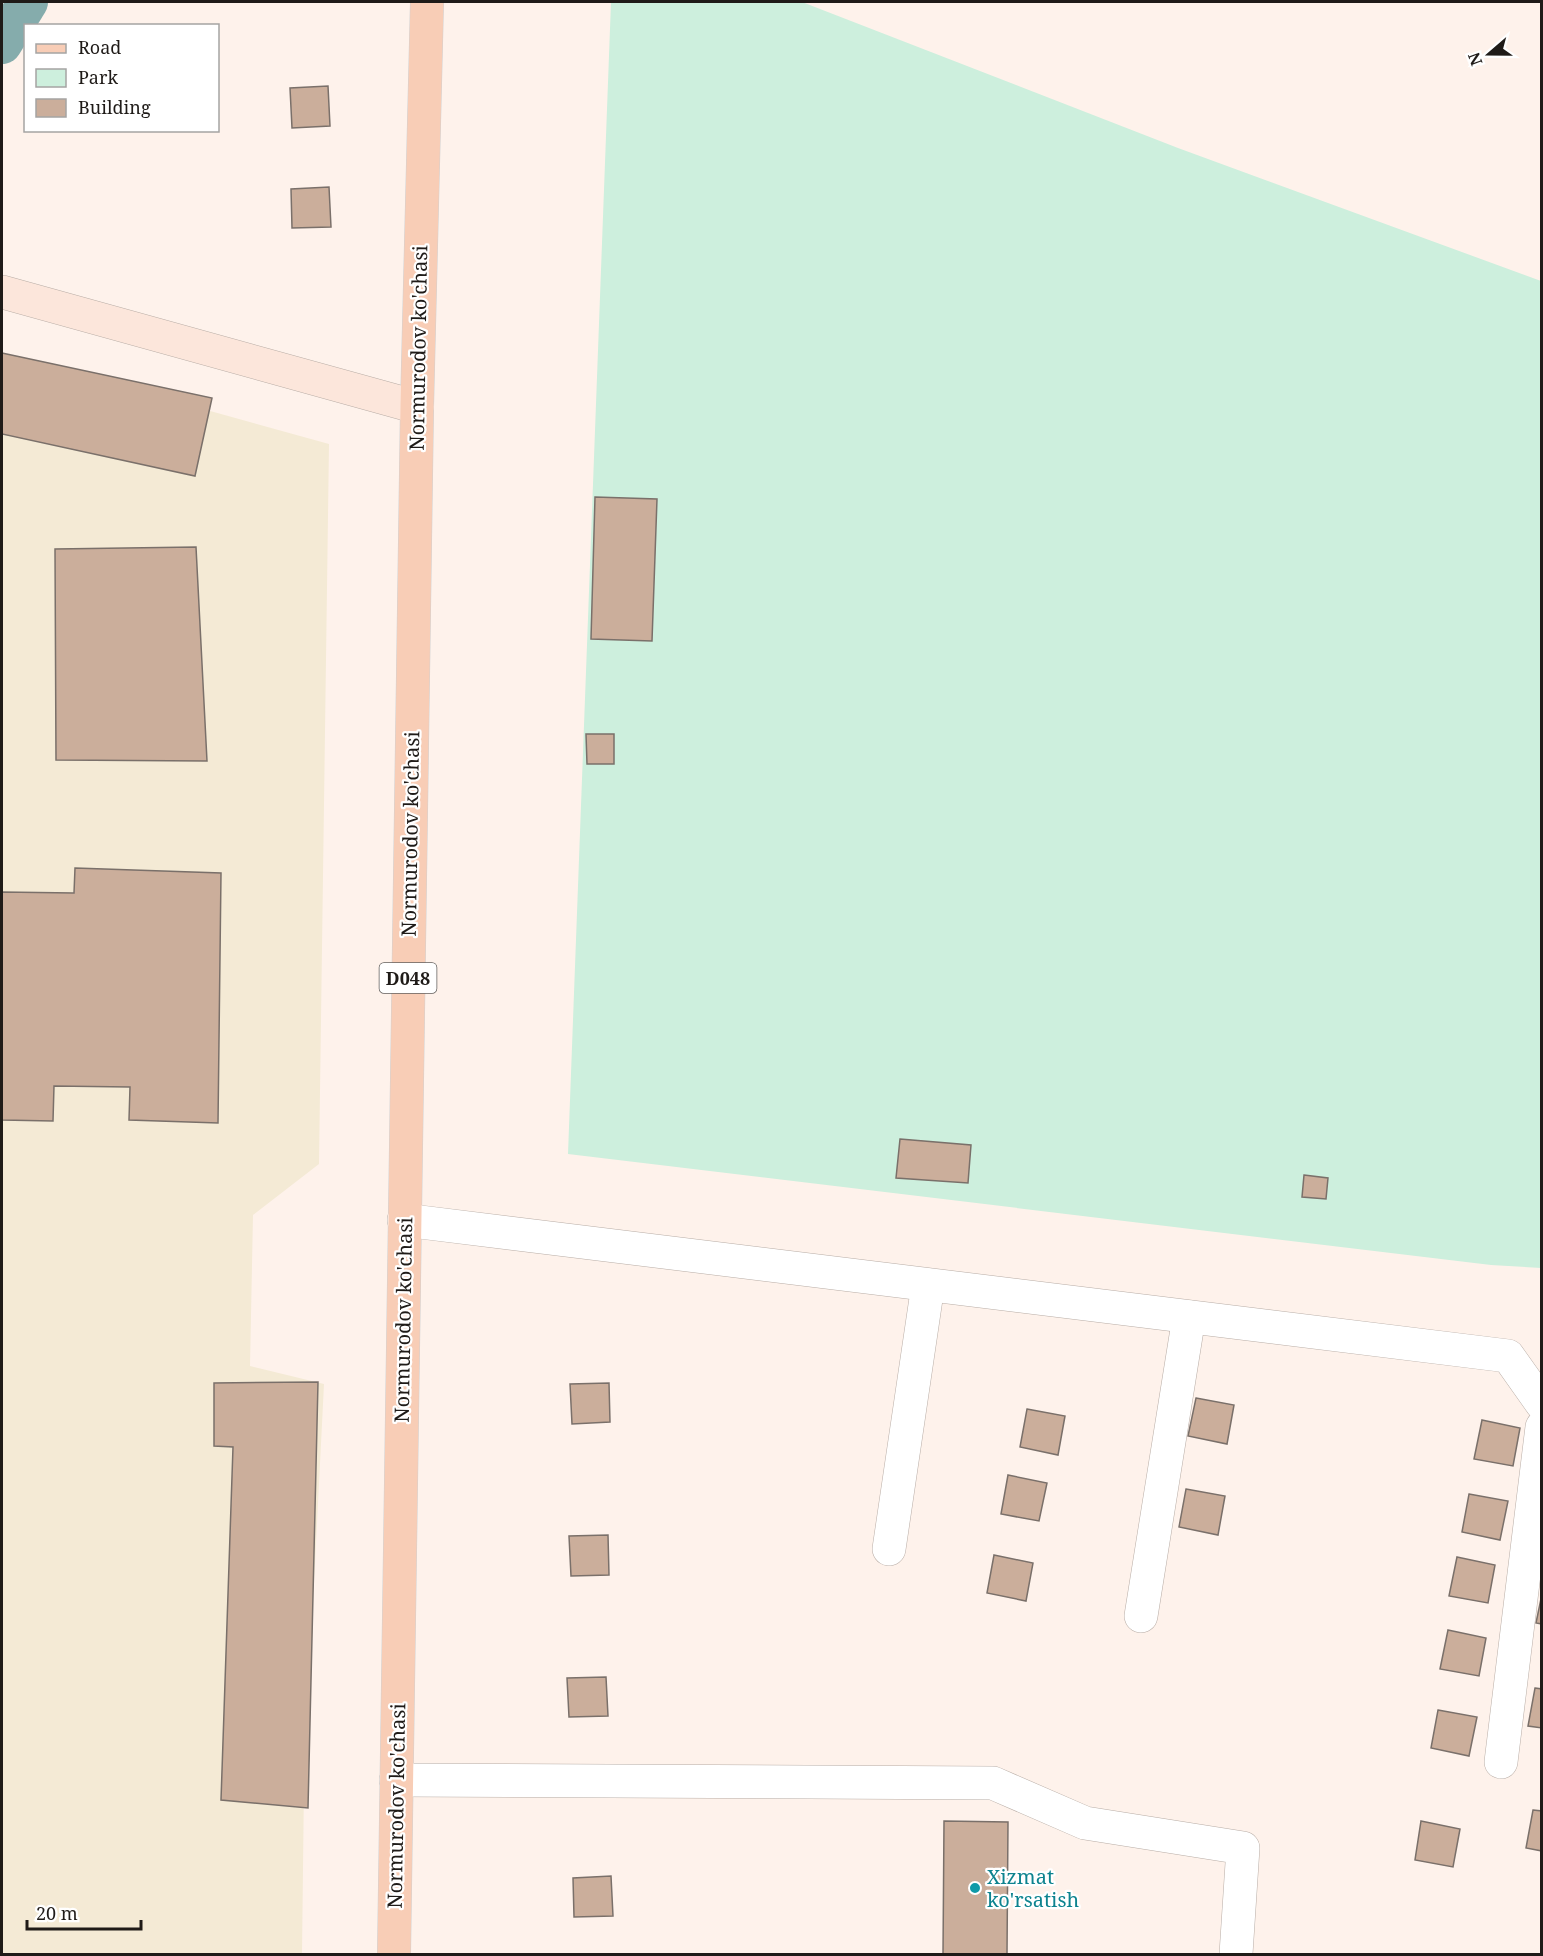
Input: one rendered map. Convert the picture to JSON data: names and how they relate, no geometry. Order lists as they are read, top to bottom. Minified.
{"streets":{"main road":["Normurodov ko'chasi","D048"]},"places":["Xizmat ko'rsatish"],"legend":["Road","Park","Building"],"scale_bar":"20 m","north":"left"}
